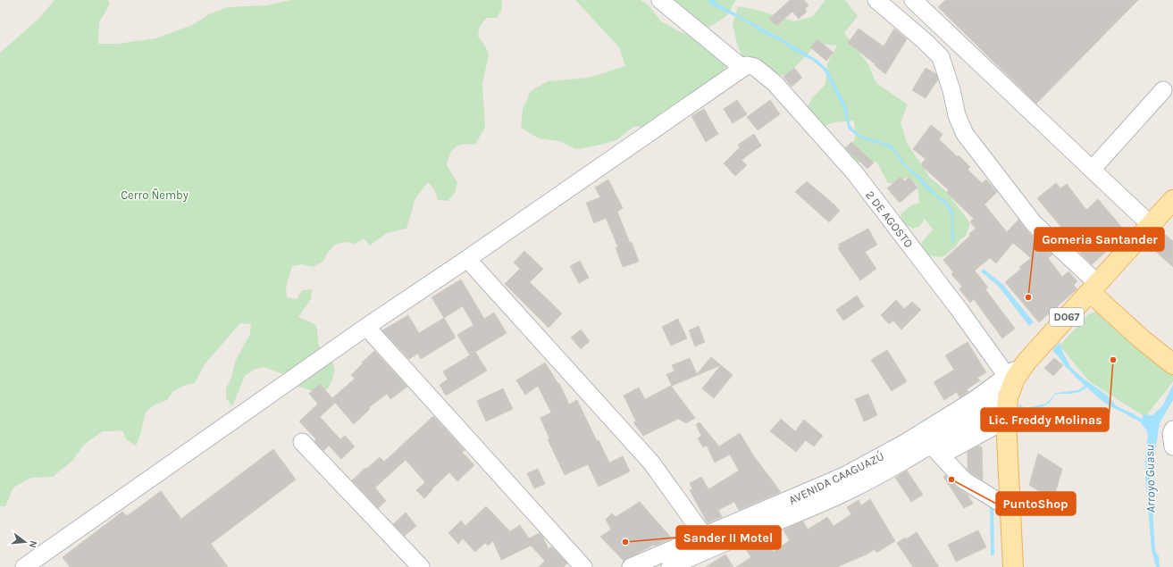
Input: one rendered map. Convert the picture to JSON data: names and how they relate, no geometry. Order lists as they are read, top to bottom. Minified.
{"streets":{"main road":["D067"],"street":["2 DE AGOSTO","AVENIDA CAAGUAZÚ"]},"crossings":[["2 DE AGOSTO","AVENIDA CAAGUAZÚ"],["D067","AVENIDA CAAGUAZÚ"]],"water":["Arroyo Guasu"],"parks":["Cerro Ñemby"],"places":["Gomeria Santander","Lic. Freddy Molinas","PuntoShop","Sander II Motel"],"north":"right"}
